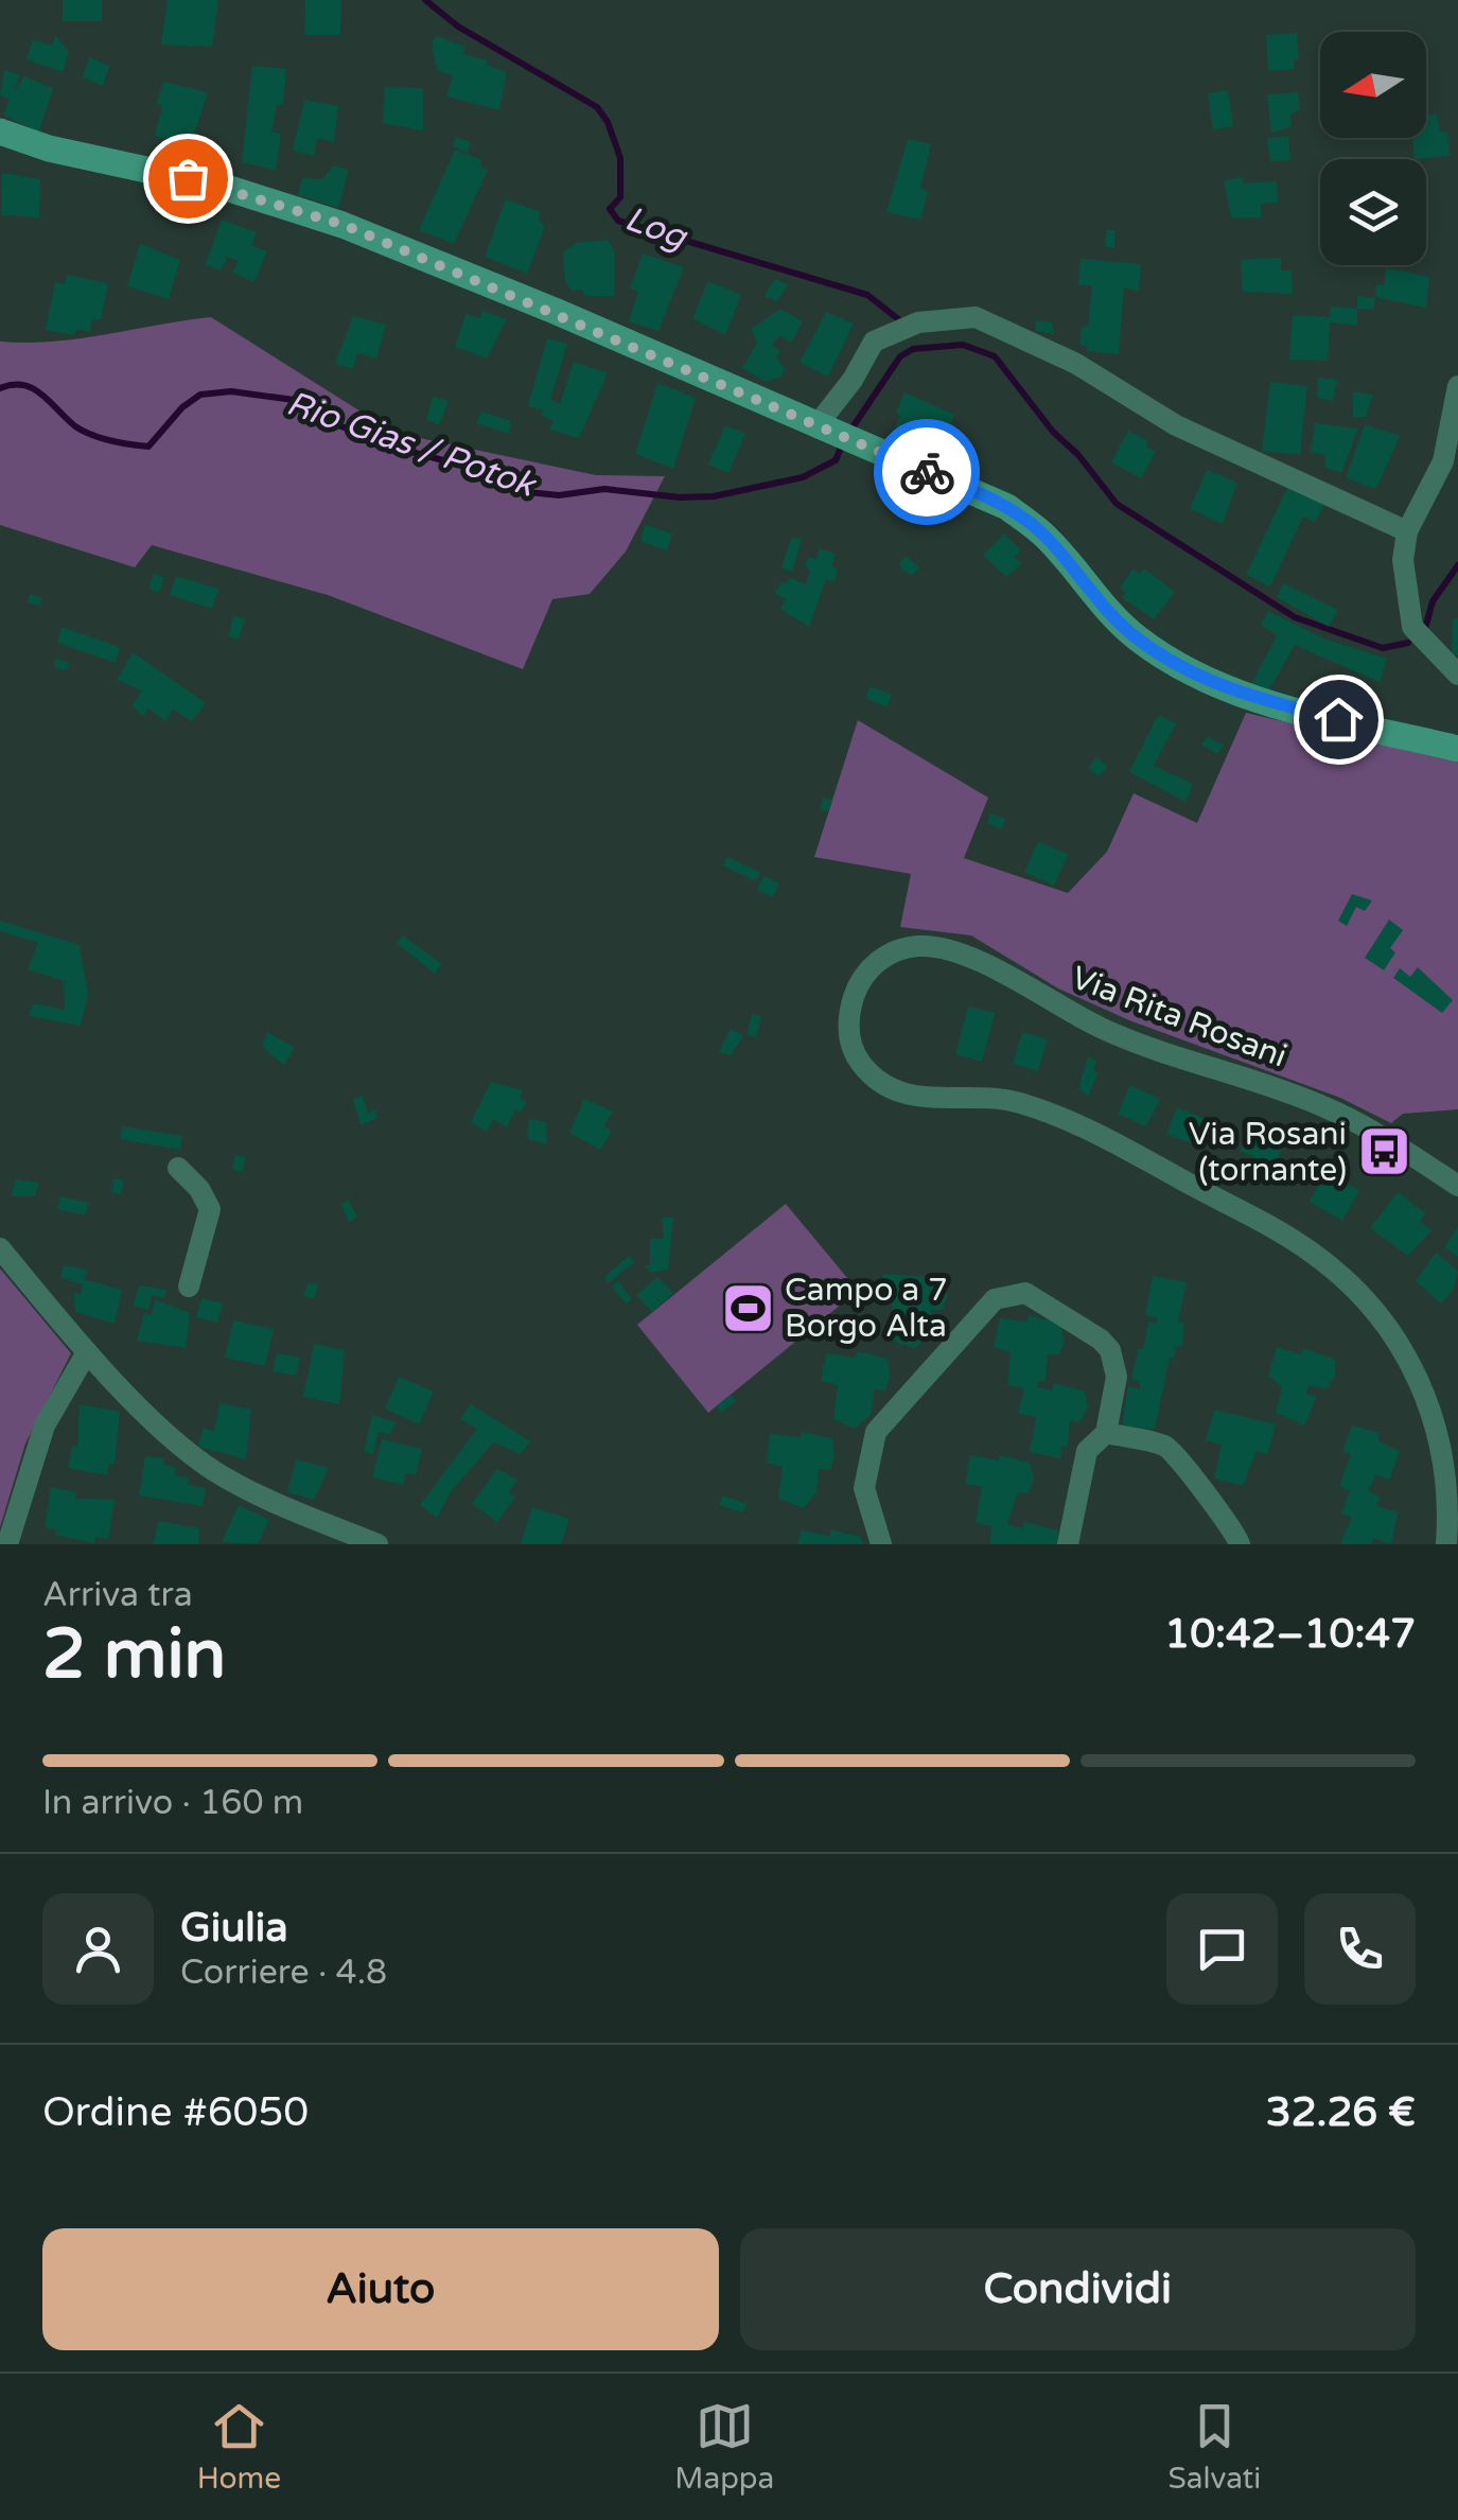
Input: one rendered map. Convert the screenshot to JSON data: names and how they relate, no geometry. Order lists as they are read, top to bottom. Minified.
{"streets":{"street":["Via Rita Rosani"]},"water":["Log","Rio Gias / Potok"],"places":{"bus stop":["Via Rosani (tornante)"],"sports":["Campo a 7 Borgo Alta"]},"north":"left","page":{"heading":["2 min","Arriva tra","10:42–10:47"],"panel":["Giulia","Corriere · 4.8","Ordine #6050","32.26 €"],"bar":"In arrivo · 160 m","buttons":["Aiuto","Condividi"],"tabs":["Home","Mappa","Salvati"]}}
